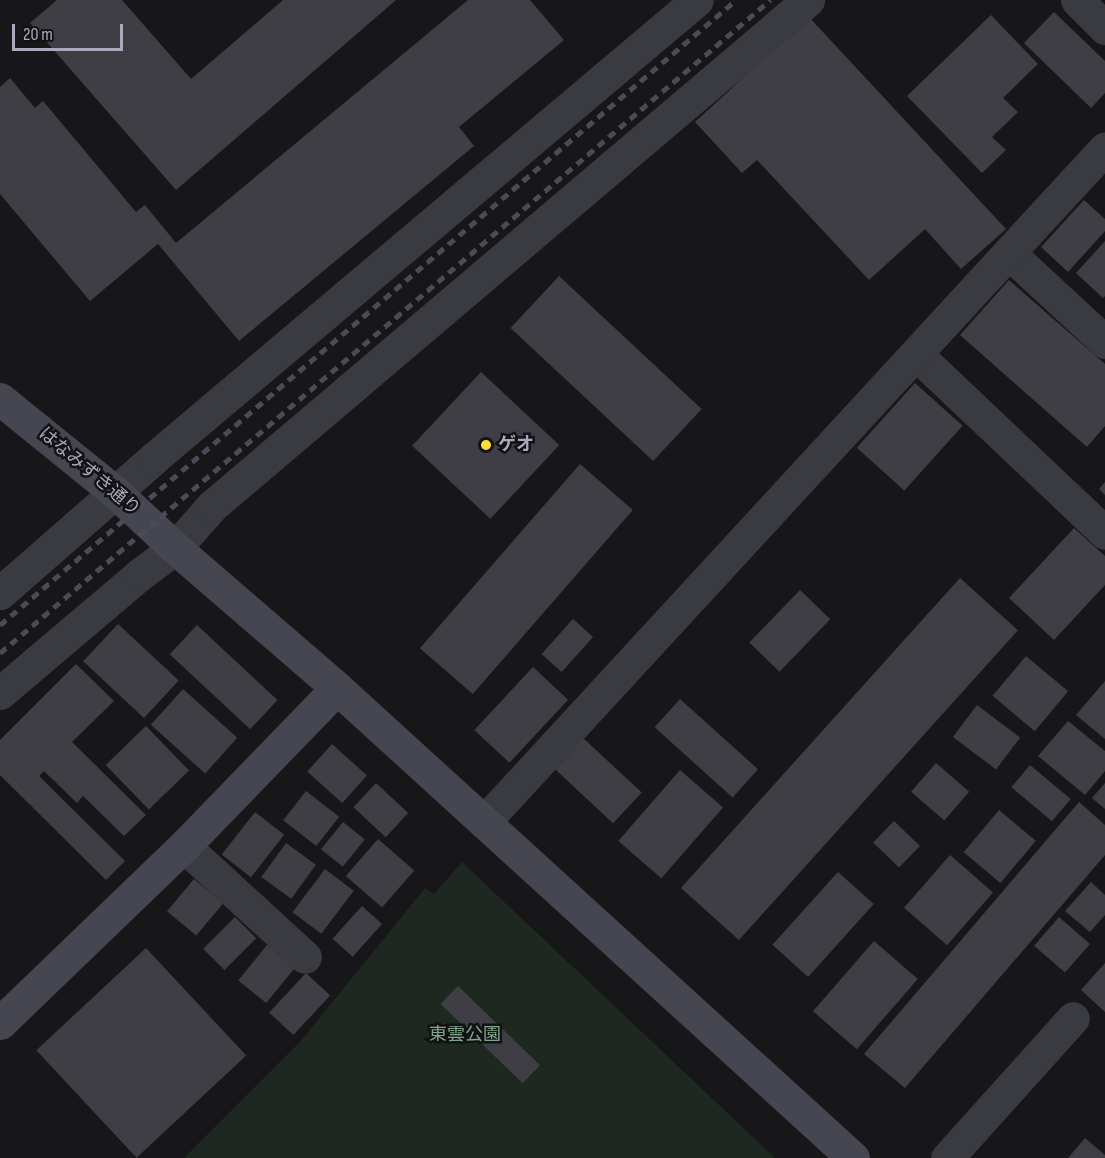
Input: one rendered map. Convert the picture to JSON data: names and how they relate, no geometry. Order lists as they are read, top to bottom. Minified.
{"streets":{"street":["はなみずき通り"]},"parks":["東雲公園"],"places":["ゲオ"],"scale_bar":"20 m"}
